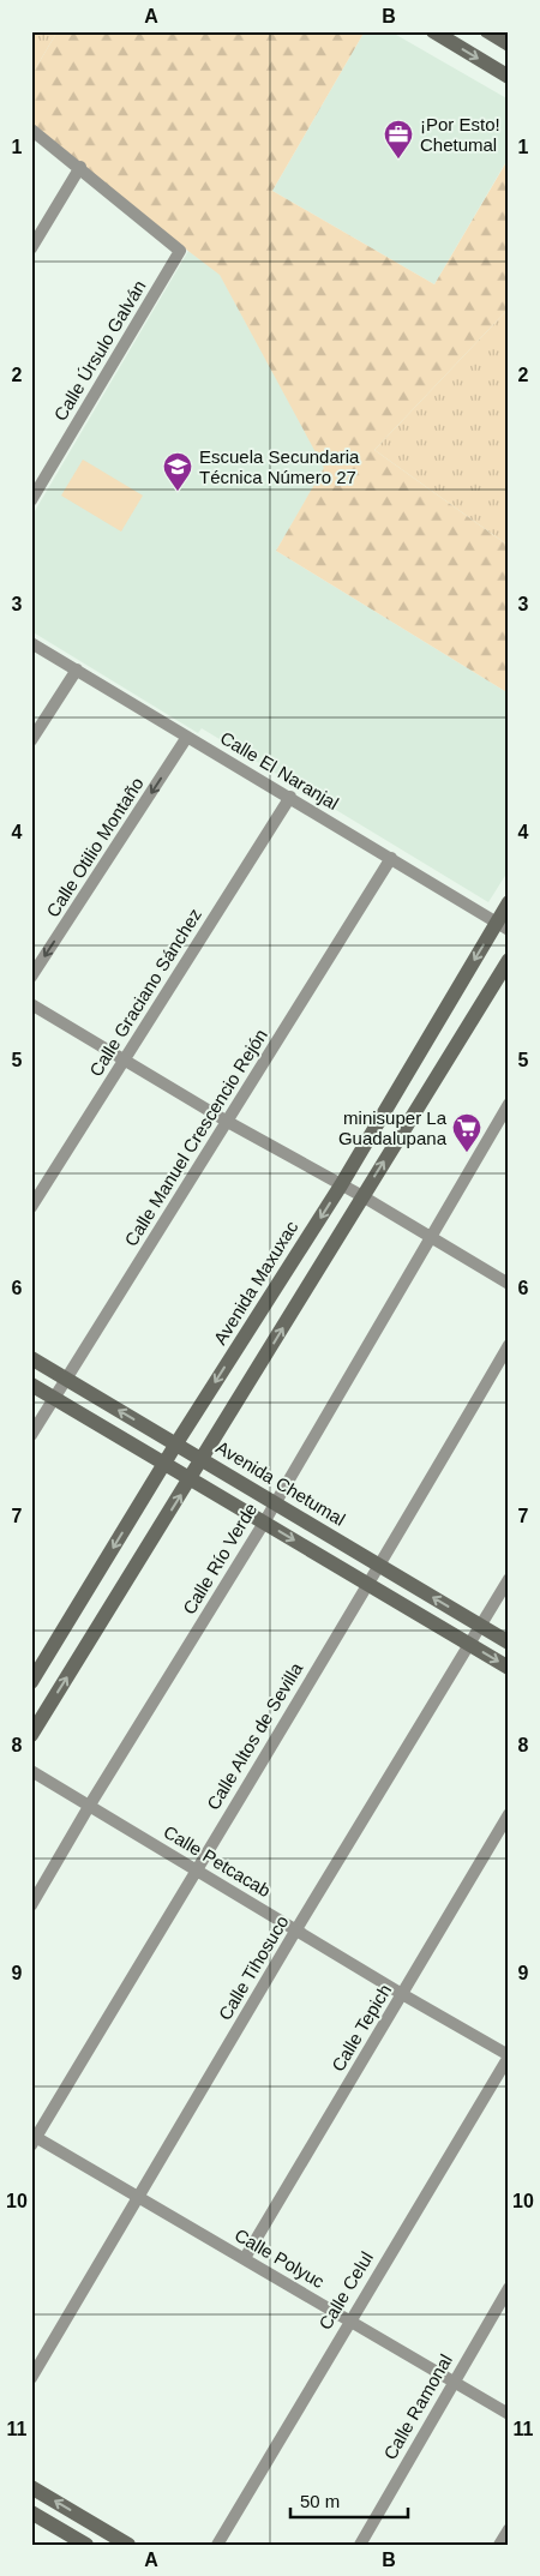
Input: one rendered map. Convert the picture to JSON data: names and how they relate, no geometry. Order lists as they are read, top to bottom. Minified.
{"streets":{"main road":["Avenida Maxuxac","Avenida Chetumal"],"street":["Calle Úrsulo Galván","Calle El Naranjal","Calle Otilio Montaño","Calle Graciano Sánchez","Calle Manuel Crescencio Rejón","Calle Río Verde","Calle Altos de Sevilla","Calle Petcacab","Calle Tihosuco","Calle Tepich","Calle Polyuc","Calle Celul","Calle Ramonal"]},"crossings":[["Calle El Naranjal","Calle Otilio Montaño"],["Calle El Naranjal","Calle Graciano Sánchez"],["Calle El Naranjal","Calle Manuel Crescencio Rejón"],["Calle El Naranjal","Avenida Maxuxac"],["Calle Manuel Crescencio Rejón","Avenida Chetumal"],["Avenida Maxuxac","Avenida Chetumal"],["Avenida Chetumal","Calle Río Verde"],["Avenida Chetumal","Calle Altos de Sevilla"],["Avenida Chetumal","Calle Tihosuco"],["Calle Río Verde","Calle Petcacab"],["Calle Altos de Sevilla","Calle Petcacab"],["Calle Altos de Sevilla","Calle Polyuc"],["Calle Petcacab","Calle Tihosuco"],["Calle Petcacab","Calle Tepich"],["Calle Petcacab","Calle Celul"],["Calle Tihosuco","Calle Polyuc"],["Calle Tepich","Calle Polyuc"],["Calle Polyuc","Calle Celul"],["Calle Polyuc","Calle Ramonal"]],"one_way":["Calle Otilio Montaño"],"places":{"office":["¡Por Esto! Chetumal"],"school or university":["Escuela Secundaria Técnica Número 27"],"supermarket":["minisuper La Guadalupana"]},"scale_bar":"50 m","grid":{"columns":["A","B"],"rows":["1","2","3","4","5","6","7","8","9","10","11"]}}
